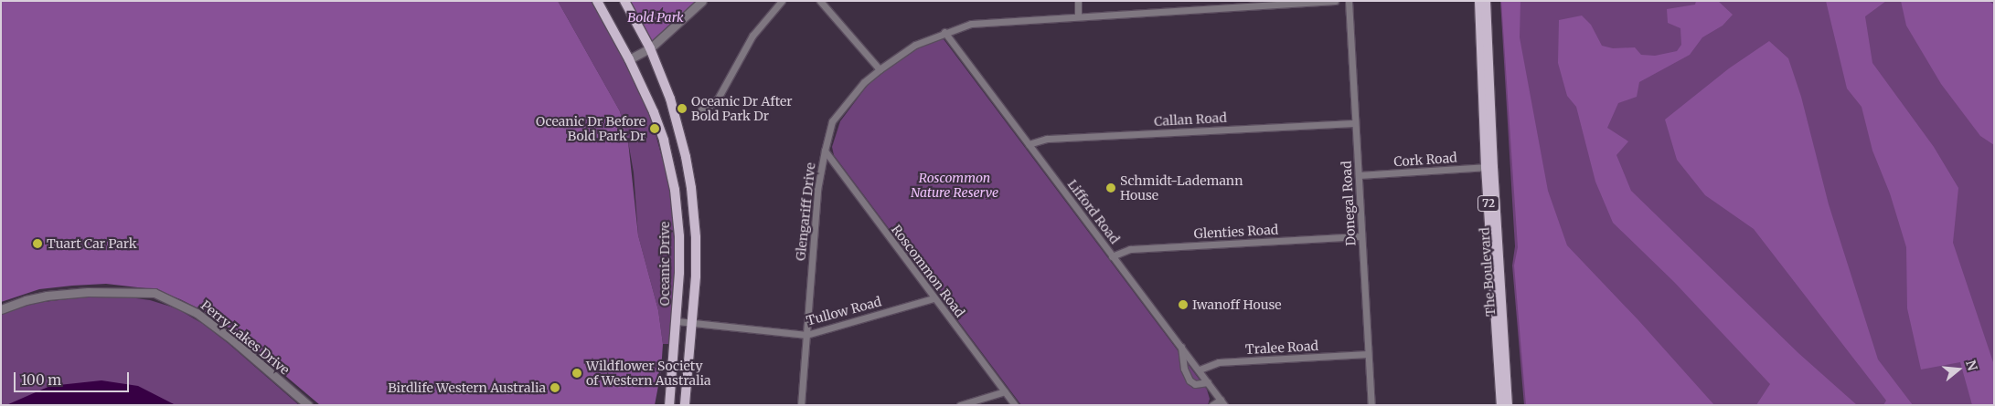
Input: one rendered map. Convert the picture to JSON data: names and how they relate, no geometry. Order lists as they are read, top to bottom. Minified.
{"streets":{"main road":["72","Oceanic Drive","The Boulevard"],"street":["Callan Road","Cork Road","Donegal Road","Glengariff Drive","Lifford Road","Glenties Road","Roscommon Road","Tullow Road","Perry Lakes Drive","Tralee Road"]},"crossings":[["Callan Road","Donegal Road"],["Callan Road","Lifford Road"],["Cork Road","Donegal Road"],["Cork Road","The Boulevard"],["Donegal Road","Glenties Road"],["Donegal Road","Tralee Road"],["Glengariff Drive","Lifford Road"],["Glengariff Drive","Roscommon Road"],["Glengariff Drive","Tullow Road"],["Lifford Road","Glenties Road"],["Lifford Road","Tralee Road"],["Oceanic Drive","Tullow Road"],["Roscommon Road","Tullow Road"]],"parks":["Bold Park","Roscommon Nature Reserve"],"places":["Oceanic Dr After Bold Park Dr","Oceanic Dr Before Bold Park Dr","Schmidt-Lademann House","Tuart Car Park","Iwanoff House","Wildflower Society of Western Australia","Birdlife Western Australia"],"scale_bar":"100 m","north":"right"}
